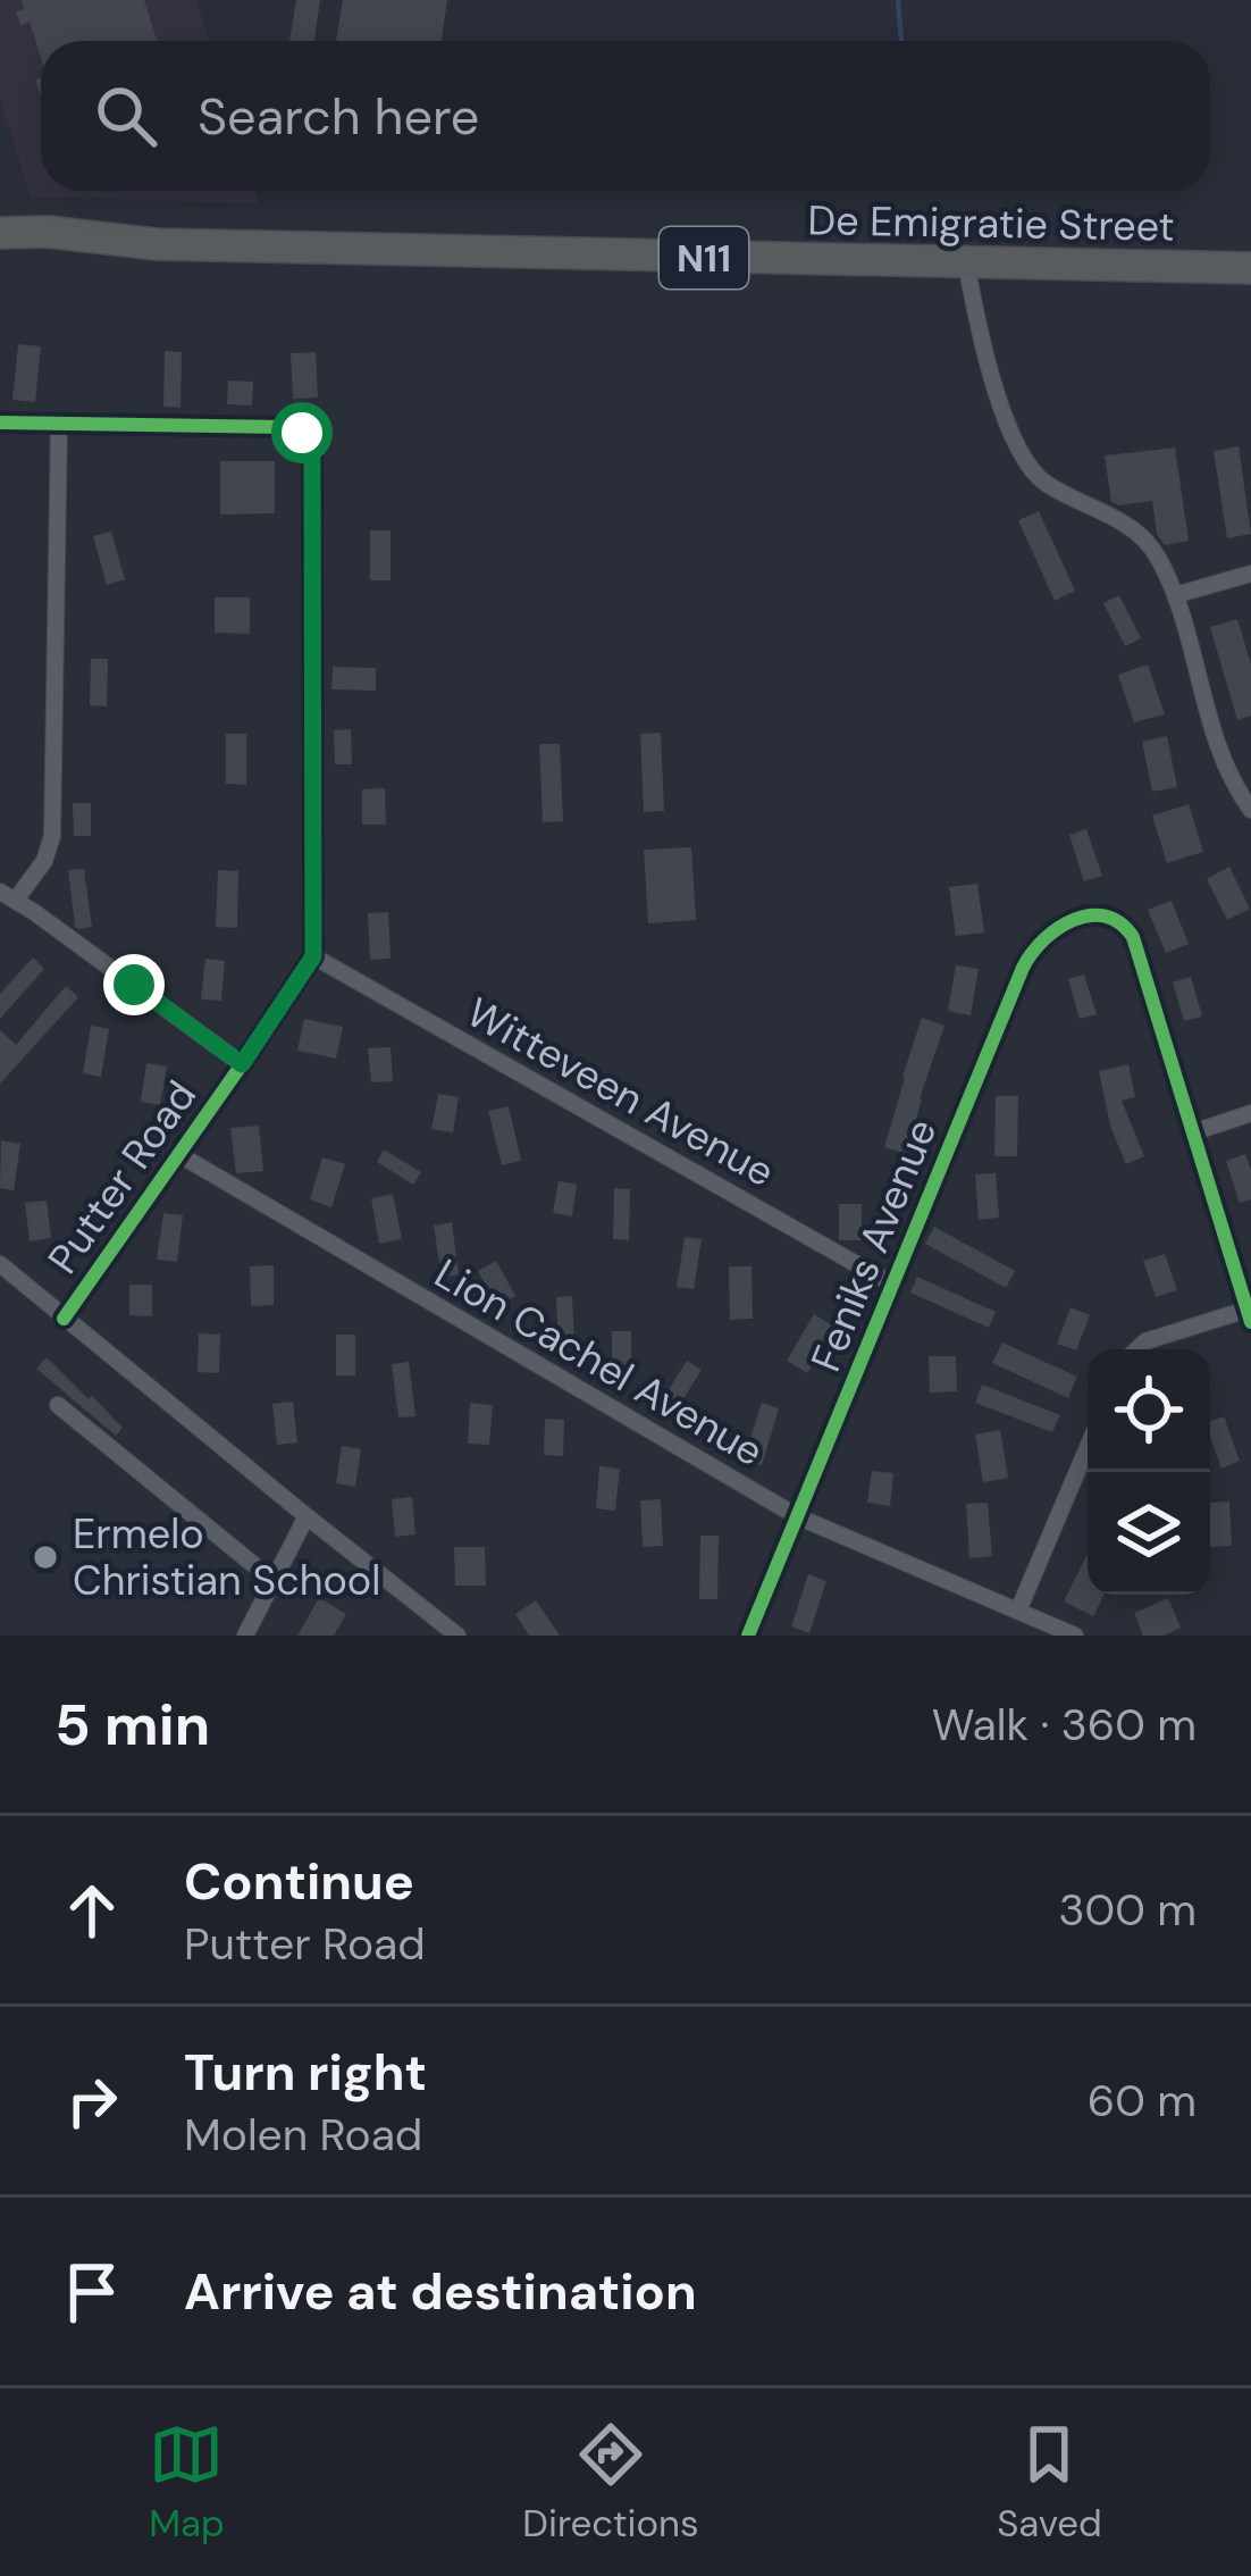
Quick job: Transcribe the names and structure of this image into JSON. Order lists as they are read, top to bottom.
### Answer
{
  "streets": {
    "highway": ["De Emigratie Street", "N11"],
    "street": [
      "Witteveen Avenue",
      "Putter Road",
      "Feniks Avenue",
      "Lion Cachel Avenue"
    ]
  },
  "crossings": [
    ["Witteveen Avenue", "Putter Road"],
    ["Witteveen Avenue", "Feniks Avenue"],
    ["Putter Road", "Lion Cachel Avenue"],
    ["Feniks Avenue", "Lion Cachel Avenue"]
  ],
  "places": ["Ermelo Christian School"],
  "page": {
    "search": "Search here",
    "heading": ["5 min", "Walk · 360 m"],
    "list": [
      ["Continue", "Putter Road", "300 m"],
      ["Turn right", "Molen Road", "60 m"],
      "Arrive at destination"
    ],
    "nav": ["Map", "Directions", "Saved"]
  }
}
